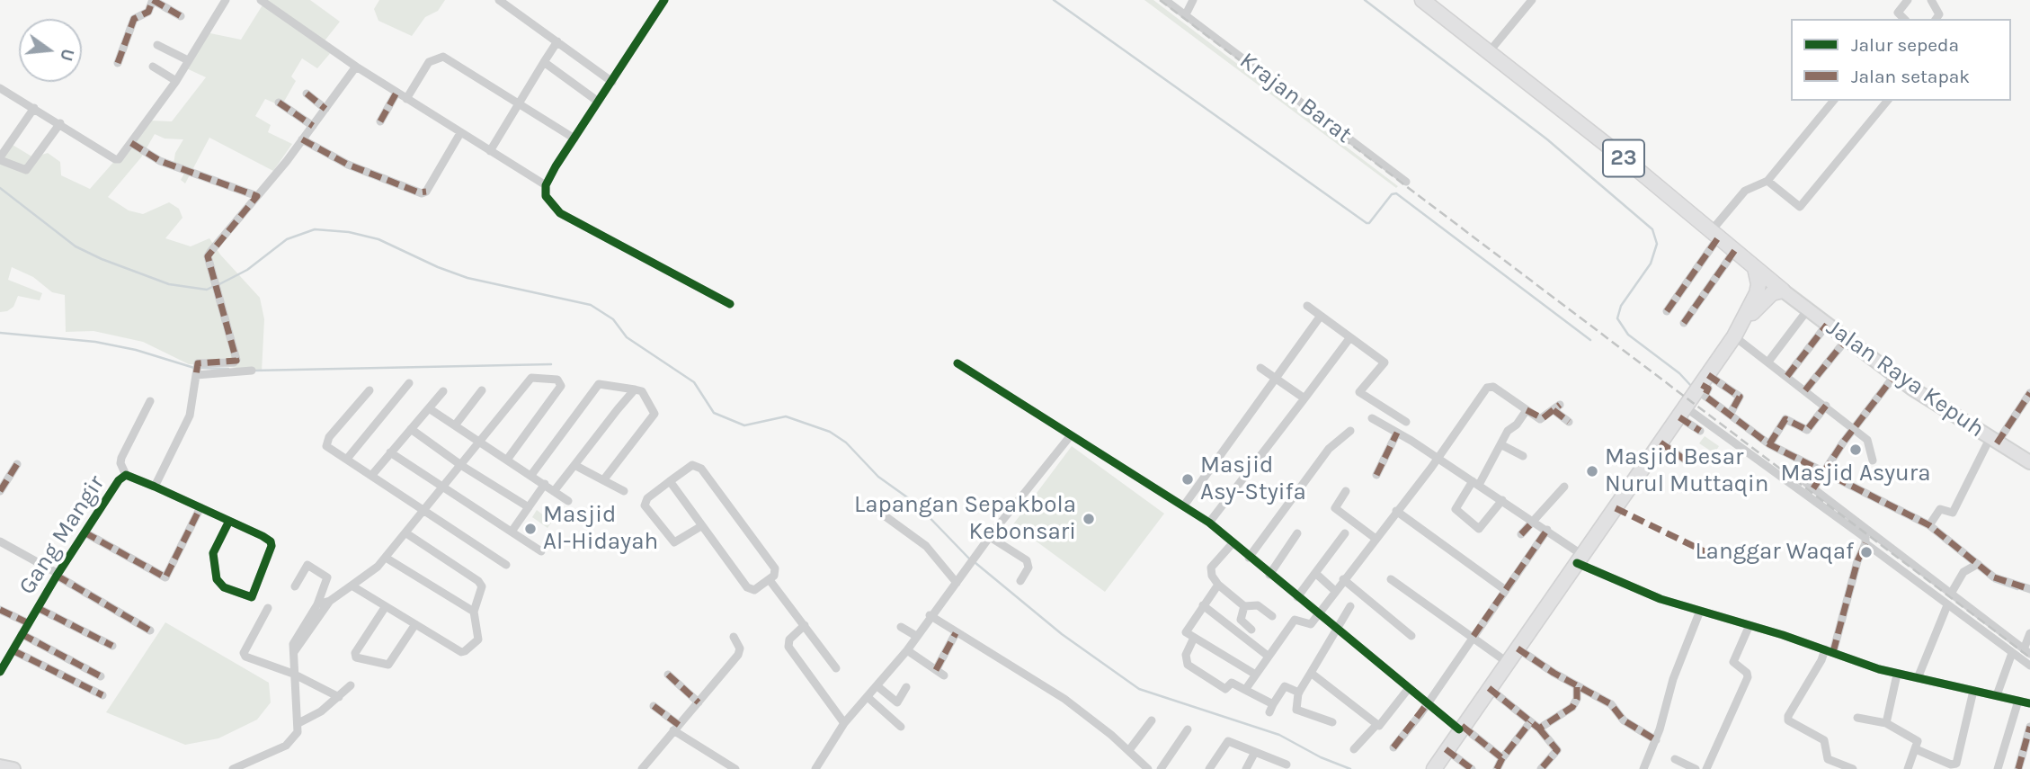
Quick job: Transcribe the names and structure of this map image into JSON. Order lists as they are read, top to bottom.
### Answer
{
  "streets": {
    "highway": ["23"],
    "main road": ["Jalan Raya Kepuh"],
    "street": ["Krajan Barat", "Gang Mangir"]
  },
  "crossings": [
    ["23", "Jalan Raya Kepuh"]
  ],
  "places": [
    "Masjid Asyura",
    "Masjid Besar Nurul Muttaqin",
    "Masjid Asy-Styifa",
    "Lapangan Sepakbola Kebonsari",
    "Masjid Al-Hidayah",
    "Langgar Waqaf"
  ],
  "legend": ["Jalur sepeda", "Jalan setapak"],
  "north": "right"
}
